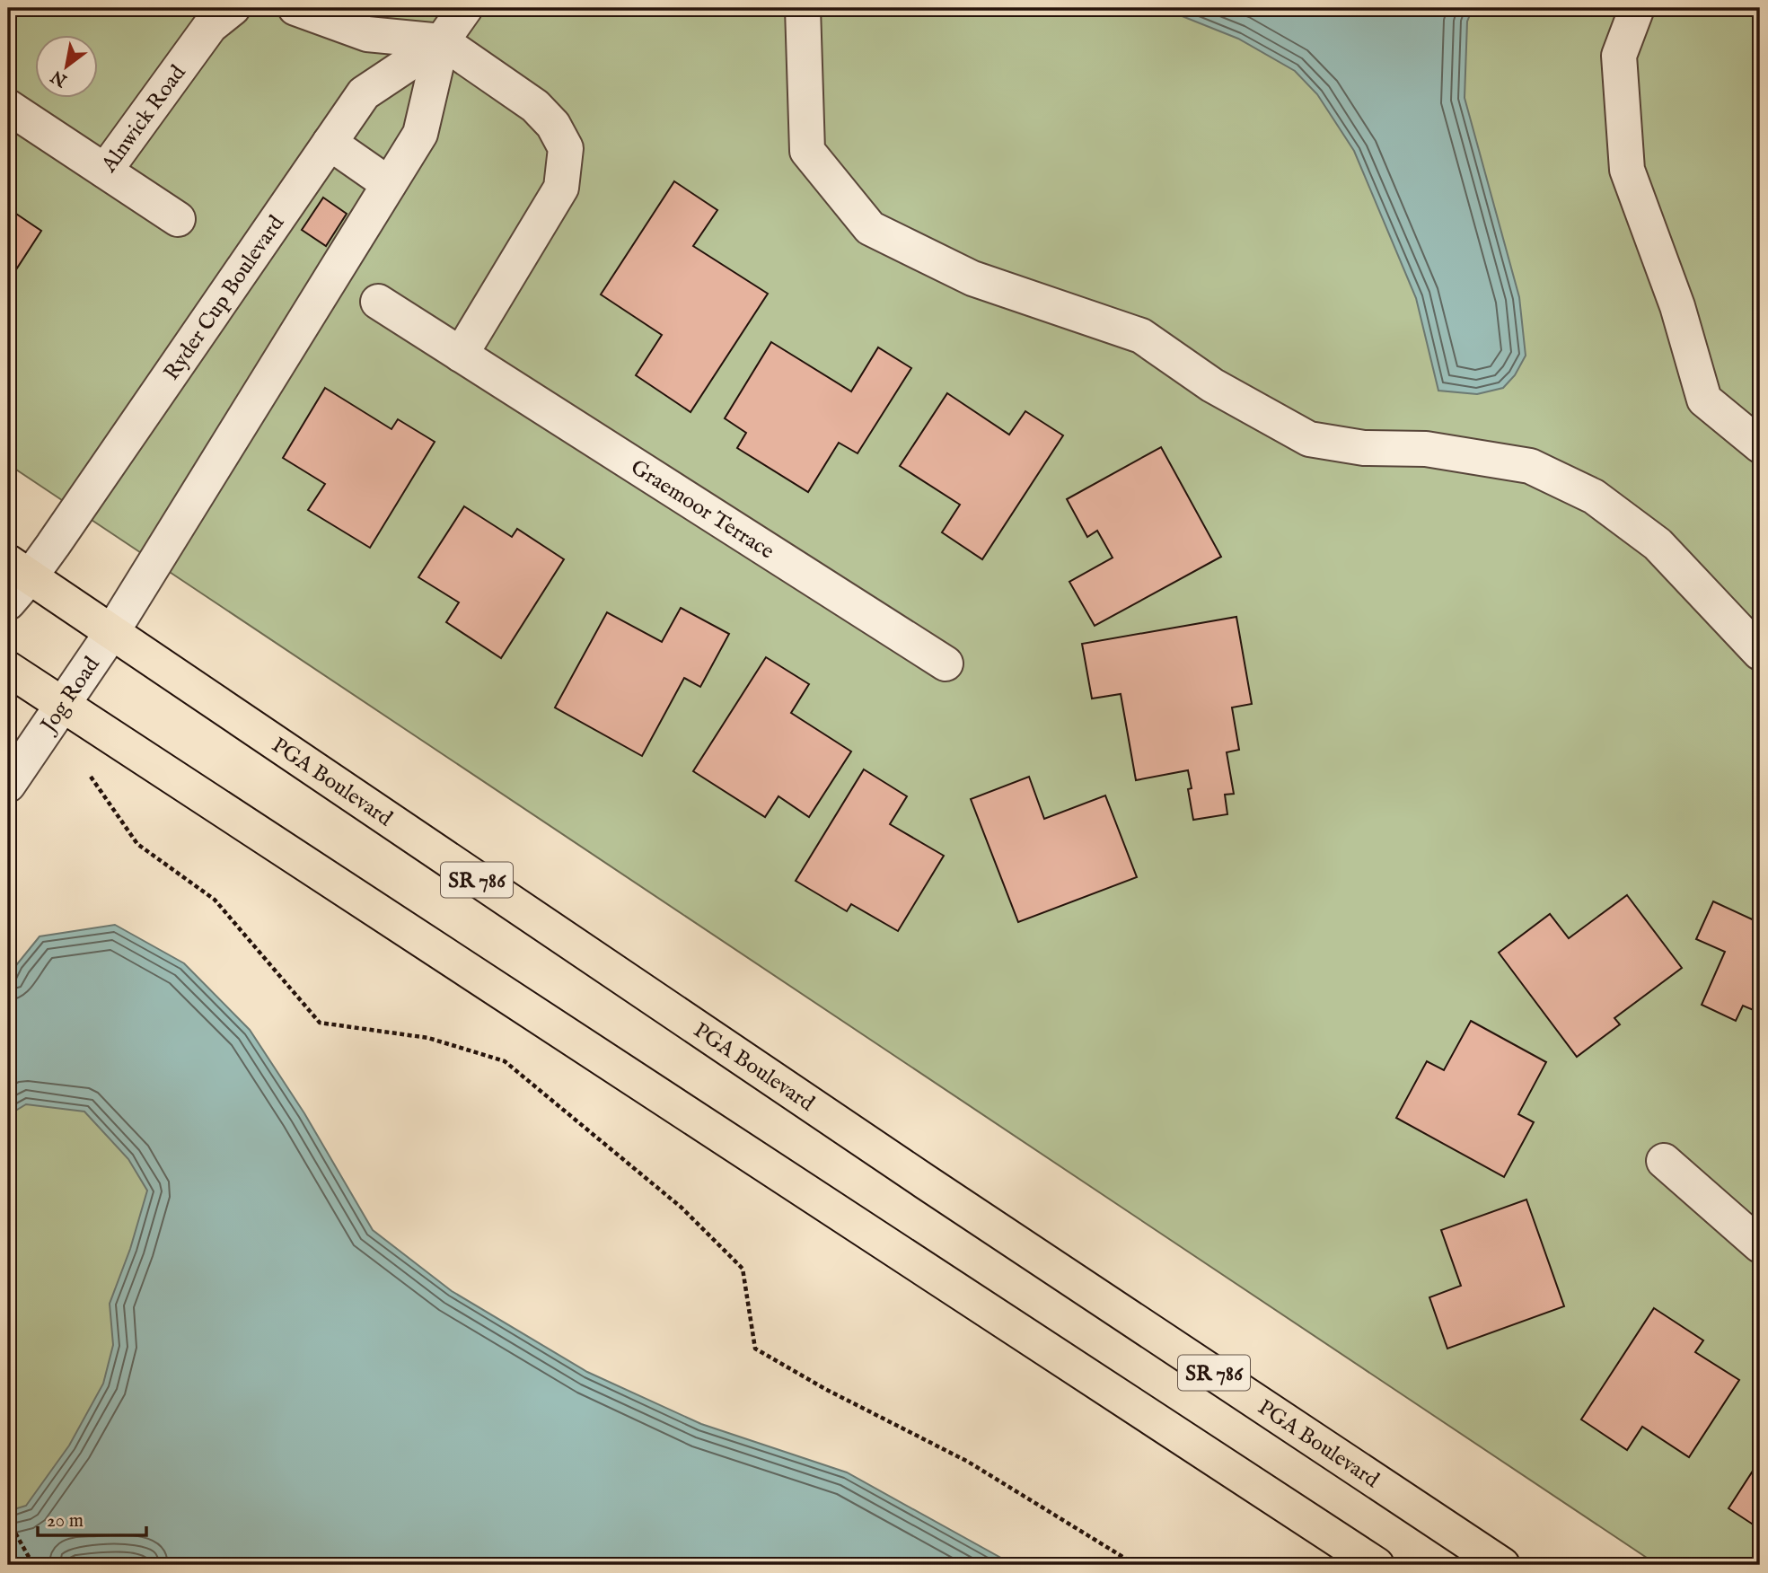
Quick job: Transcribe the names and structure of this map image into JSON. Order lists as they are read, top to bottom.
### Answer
{
  "streets": {
    "main road": ["PGA Boulevard", "SR 786"],
    "street": [
      "Alnwick Road",
      "Ryder Cup Boulevard",
      "Graemoor Terrace",
      "Jog Road"
    ]
  },
  "crossings": [
    ["Ryder Cup Boulevard", "Jog Road"],
    ["Ryder Cup Boulevard", "PGA Boulevard"],
    ["Jog Road", "PGA Boulevard"]
  ],
  "scale_bar": "20 m",
  "north": "bottom left"
}
